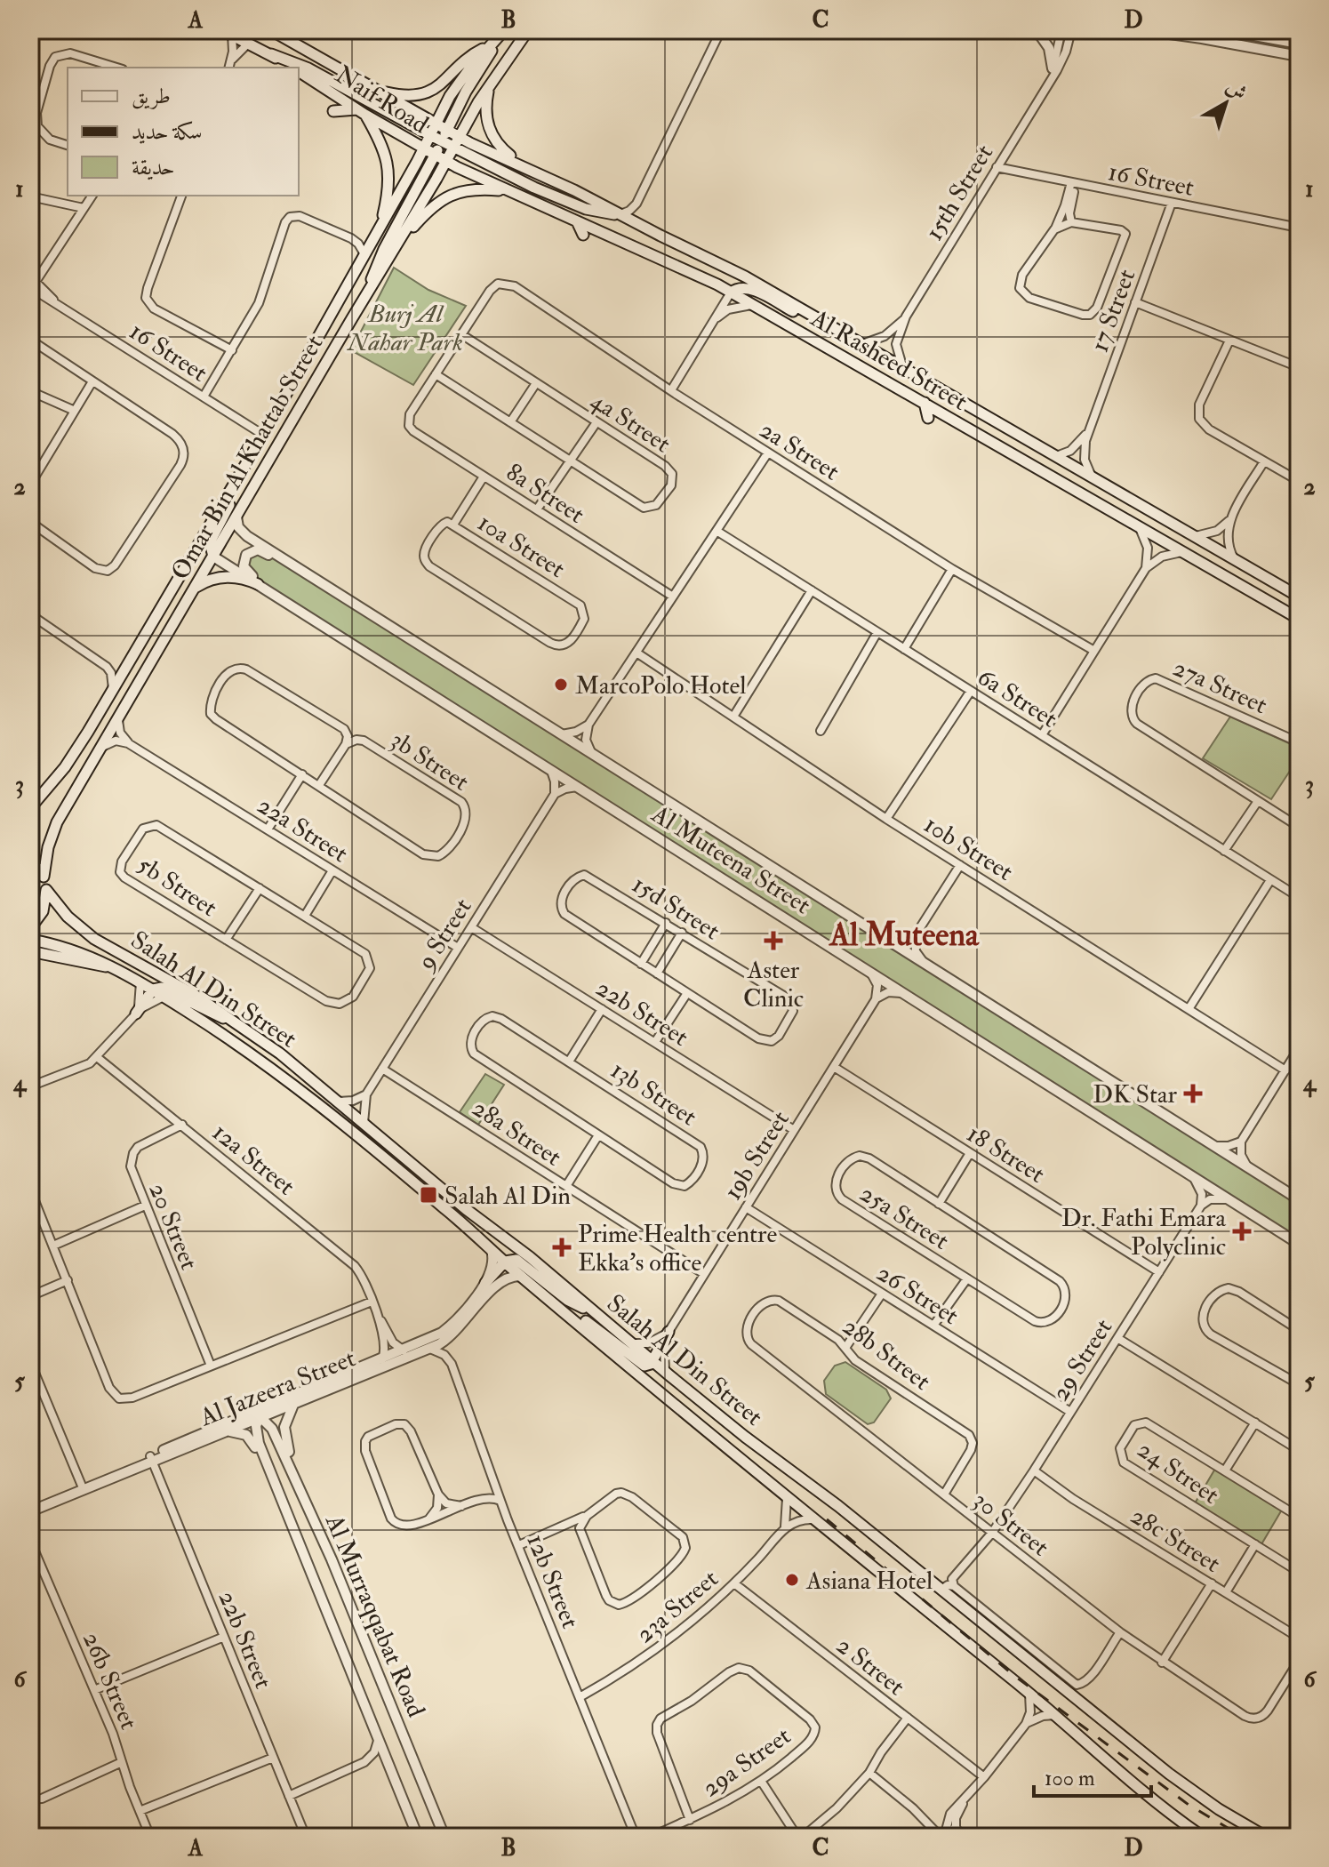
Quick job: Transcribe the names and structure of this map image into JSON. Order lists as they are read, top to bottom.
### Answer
{
  "streets": {
    "main road": [
      "Naif Road",
      "Al Rasheed Street",
      "Omar Bin Al Khattab Street",
      "Salah Al Din Street"
    ],
    "street": [
      "16 Street",
      "15th Street",
      "17 Street",
      "4a Street",
      "2a Street",
      "8a Street",
      "10a Street",
      "27a Street",
      "6a Street",
      "3b Street",
      "22a Street",
      "10b Street",
      "Al Muteena Street",
      "5b Street",
      "15d Street",
      "9 Street",
      "22b Street",
      "13b Street",
      "28a Street",
      "18 Street",
      "19b Street",
      "12a Street",
      "25a Street",
      "20 Street",
      "26 Street",
      "28b Street",
      "29 Street",
      "Al Jazeera Street",
      "24 Street",
      "30 Street",
      "28c Street",
      "12b Street",
      "23a Street",
      "Al Murraqqabat Road",
      "2 Street",
      "26b Street",
      "29a Street"
    ]
  },
  "crossings": [
    ["Naif Road", "Al Rasheed Street"],
    ["Naif Road", "Omar Bin Al Khattab Street"],
    ["16 Street", "15th Street"],
    ["16 Street", "17 Street"],
    ["16 Street", "Omar Bin Al Khattab Street"],
    ["15th Street", "Al Rasheed Street"],
    ["17 Street", "Al Rasheed Street"],
    ["Al Rasheed Street", "Omar Bin Al Khattab Street"],
    ["4a Street", "2a Street"],
    ["4a Street", "8a Street"],
    ["Omar Bin Al Khattab Street", "Al Muteena Street"],
    ["22a Street", "9 Street"],
    ["9 Street", "Salah Al Din Street"],
    ["9 Street", "22b Street"],
    ["9 Street", "28a Street"],
    ["Salah Al Din Street", "19b Street"],
    ["Salah Al Din Street", "29 Street"],
    ["Salah Al Din Street", "Al Jazeera Street"],
    ["22b Street", "19b Street"],
    ["22b Street", "Al Jazeera Street"],
    ["28a Street", "19b Street"],
    ["18 Street", "19b Street"],
    ["18 Street", "25a Street"],
    ["18 Street", "29 Street"],
    ["19b Street", "26 Street"],
    ["12a Street", "20 Street"],
    ["12a Street", "Al Jazeera Street"],
    ["25a Street", "26 Street"],
    ["26 Street", "29 Street"],
    ["28b Street", "30 Street"],
    ["29 Street", "30 Street"],
    ["29 Street", "28c Street"],
    ["Al Jazeera Street", "12b Street"],
    ["Al Jazeera Street", "Al Murraqqabat Road"],
    ["12b Street", "23a Street"],
    ["23a Street", "2 Street"]
  ],
  "districts": ["Al Muteena"],
  "parks": ["Burj Al Nahar Park"],
  "places": {
    "other": ["MarcoPolo Hotel", "Asiana Hotel"],
    "health": [
      "Aster Clinic",
      "DK Star",
      "Dr. Fathi Emara Polyclinic",
      "Prime Health centre Ekka's office"
    ],
    "transit": ["Salah Al Din"]
  },
  "legend": ["طريق", "سكة حديد", "حديقة"],
  "scale_bar": "100 m",
  "north": "top right",
  "grid": {
    "columns": [
      "A",
      "B",
      "C",
      "D"
    ],
    "rows": [
      "1",
      "2",
      "3",
      "4",
      "5",
      "6"
    ]
  }
}
